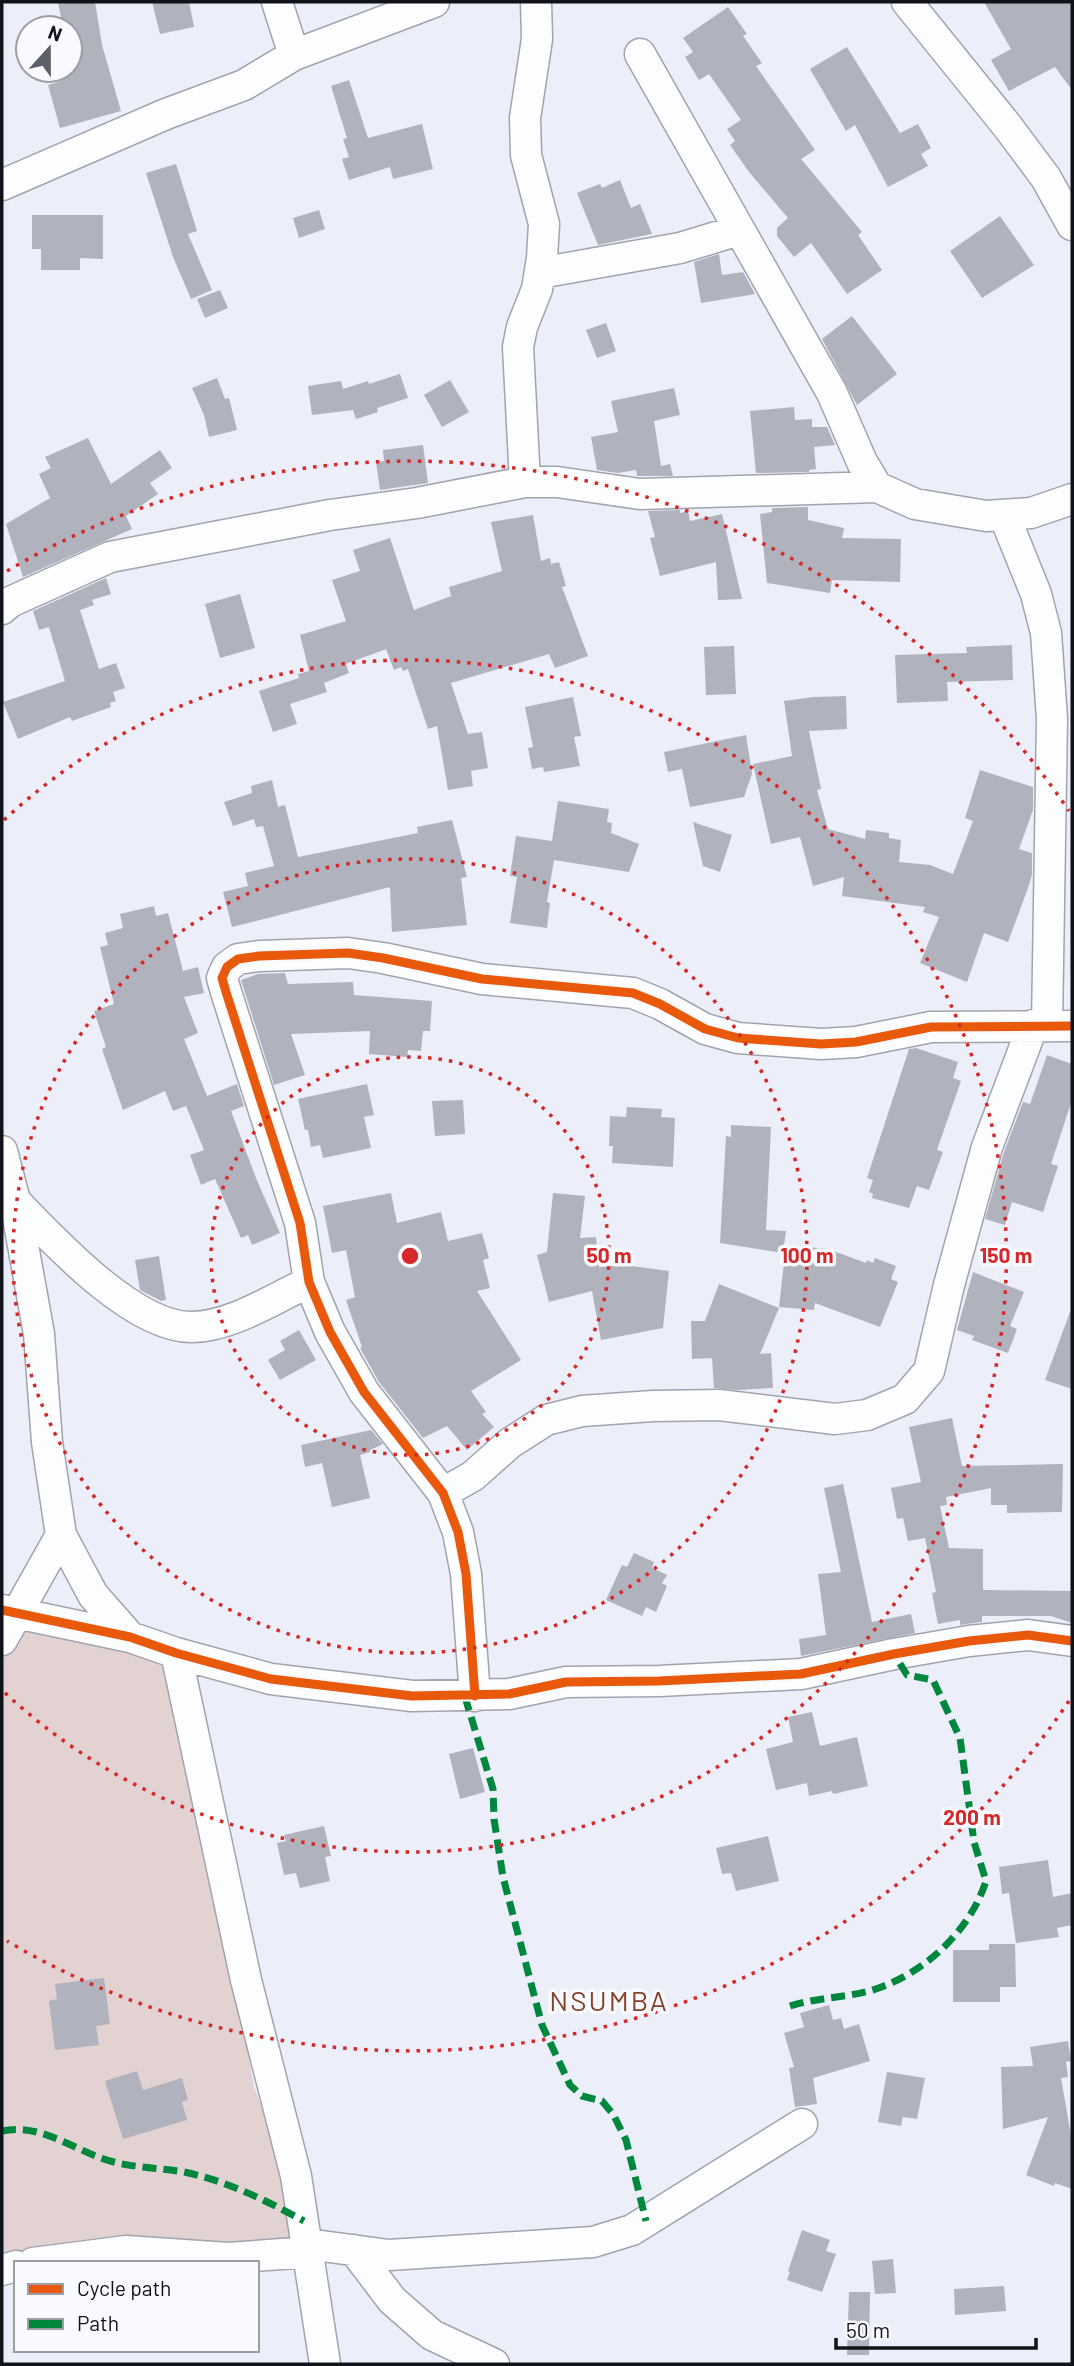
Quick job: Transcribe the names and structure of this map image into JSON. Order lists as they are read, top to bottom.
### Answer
{
  "districts": ["NSUMBA"],
  "legend": ["Cycle path", "Path"],
  "scale_bar": "50 m",
  "north": "top",
  "rings": [
    "50 m",
    "100 m",
    "150 m",
    "200 m"
  ]
}
